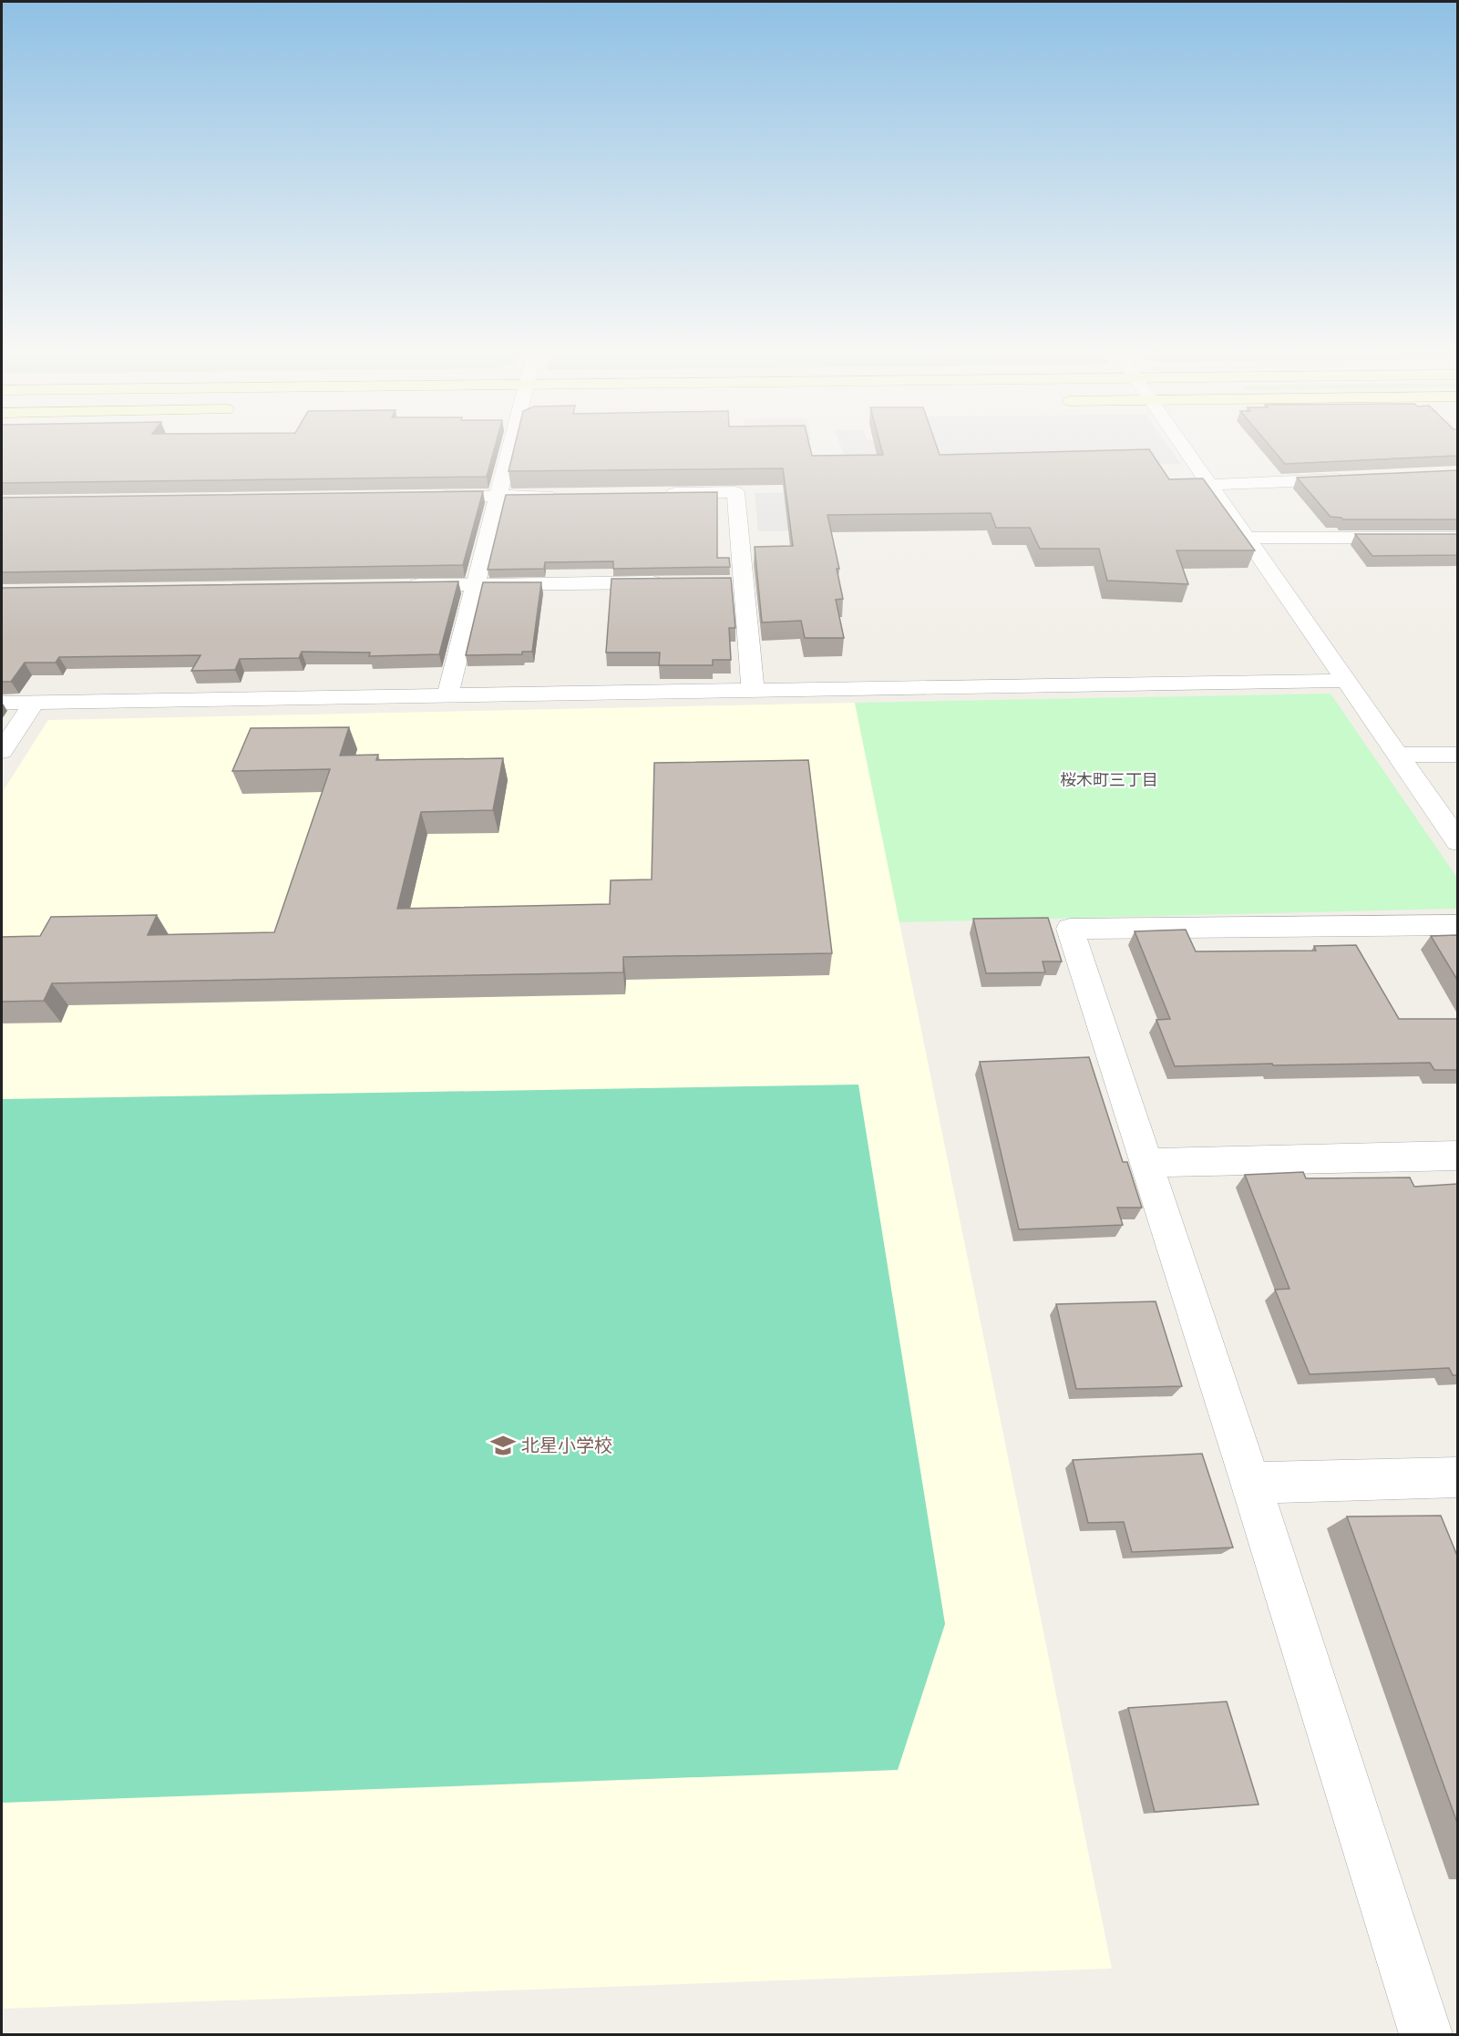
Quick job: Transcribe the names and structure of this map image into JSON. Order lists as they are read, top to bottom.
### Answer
{
  "districts": ["桜木町三丁目"],
  "places": {
    "school or university": ["北星小学校"]
  }
}
